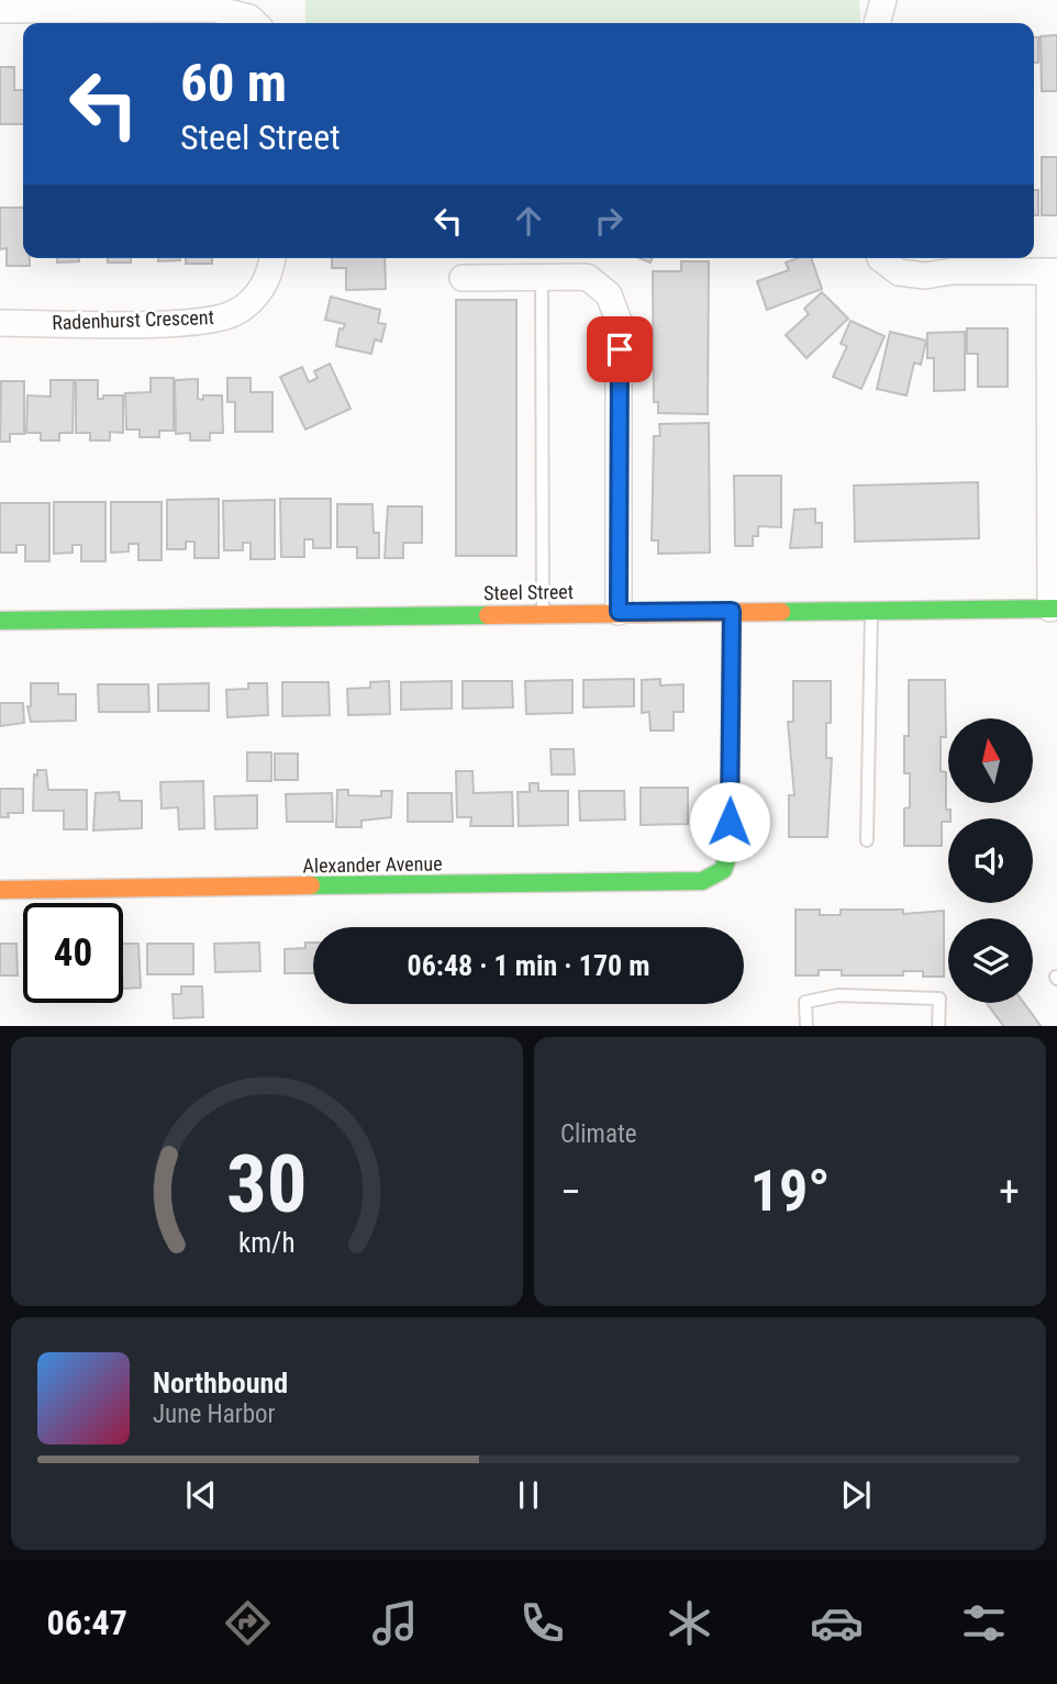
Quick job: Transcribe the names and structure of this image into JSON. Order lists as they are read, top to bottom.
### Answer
{
  "streets": {
    "street": ["Radenhurst Crescent", "Steel Street", "Alexander Avenue"]
  },
  "crossings": [
    ["Steel Street", "Alexander Avenue"]
  ],
  "north": "top",
  "page": {
    "turn": ["60 m", "Steel Street"],
    "limit": "40",
    "trip": "06:48 · 1 min · 170 m",
    "tile": "Climate",
    "heat": ["−", "19°", "+"],
    "song": ["Northbound", "June Harbor"],
    "tabs": "06:47",
    "gauge": ["30", "km/h"]
  }
}
